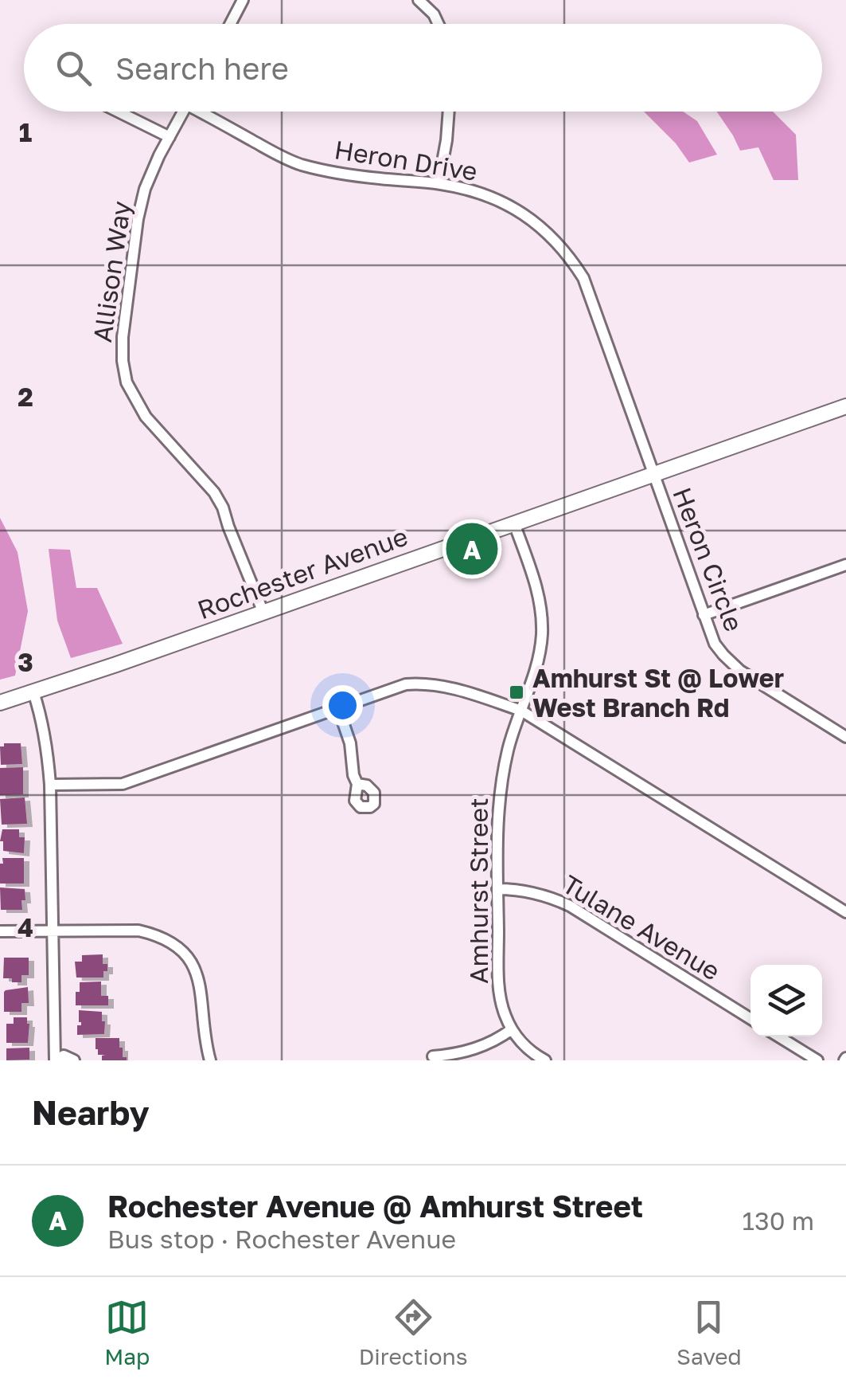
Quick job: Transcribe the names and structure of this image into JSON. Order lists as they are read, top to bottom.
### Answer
{
  "streets": {
    "main road": ["Rochester Avenue"],
    "street": [
      "Heron Drive",
      "Allison Way",
      "Heron Circle",
      "Amhurst Street",
      "Tulane Avenue"
    ]
  },
  "crossings": [
    ["Heron Drive", "Heron Circle"],
    ["Heron Drive", "Rochester Avenue"],
    ["Allison Way", "Rochester Avenue"],
    ["Heron Circle", "Rochester Avenue"],
    ["Rochester Avenue", "Amhurst Street"],
    ["Amhurst Street", "Tulane Avenue"]
  ],
  "places": {
    "transit": ["Amhurst St @ Lower West Branch Rd"]
  },
  "page": {
    "search": "Search here",
    "pins": "A",
    "heading": "Nearby",
    "list": [
      {
        "mark": "A",
        "name": "Rochester Avenue @ Amhurst Street",
        "note": "Bus stop · Rochester Avenue",
        "value": "130 m"
      }
    ],
    "nav": ["Map", "Directions", "Saved"]
  },
  "grid": {
    "rows": [
      "1",
      "2",
      "3",
      "4"
    ]
  }
}
